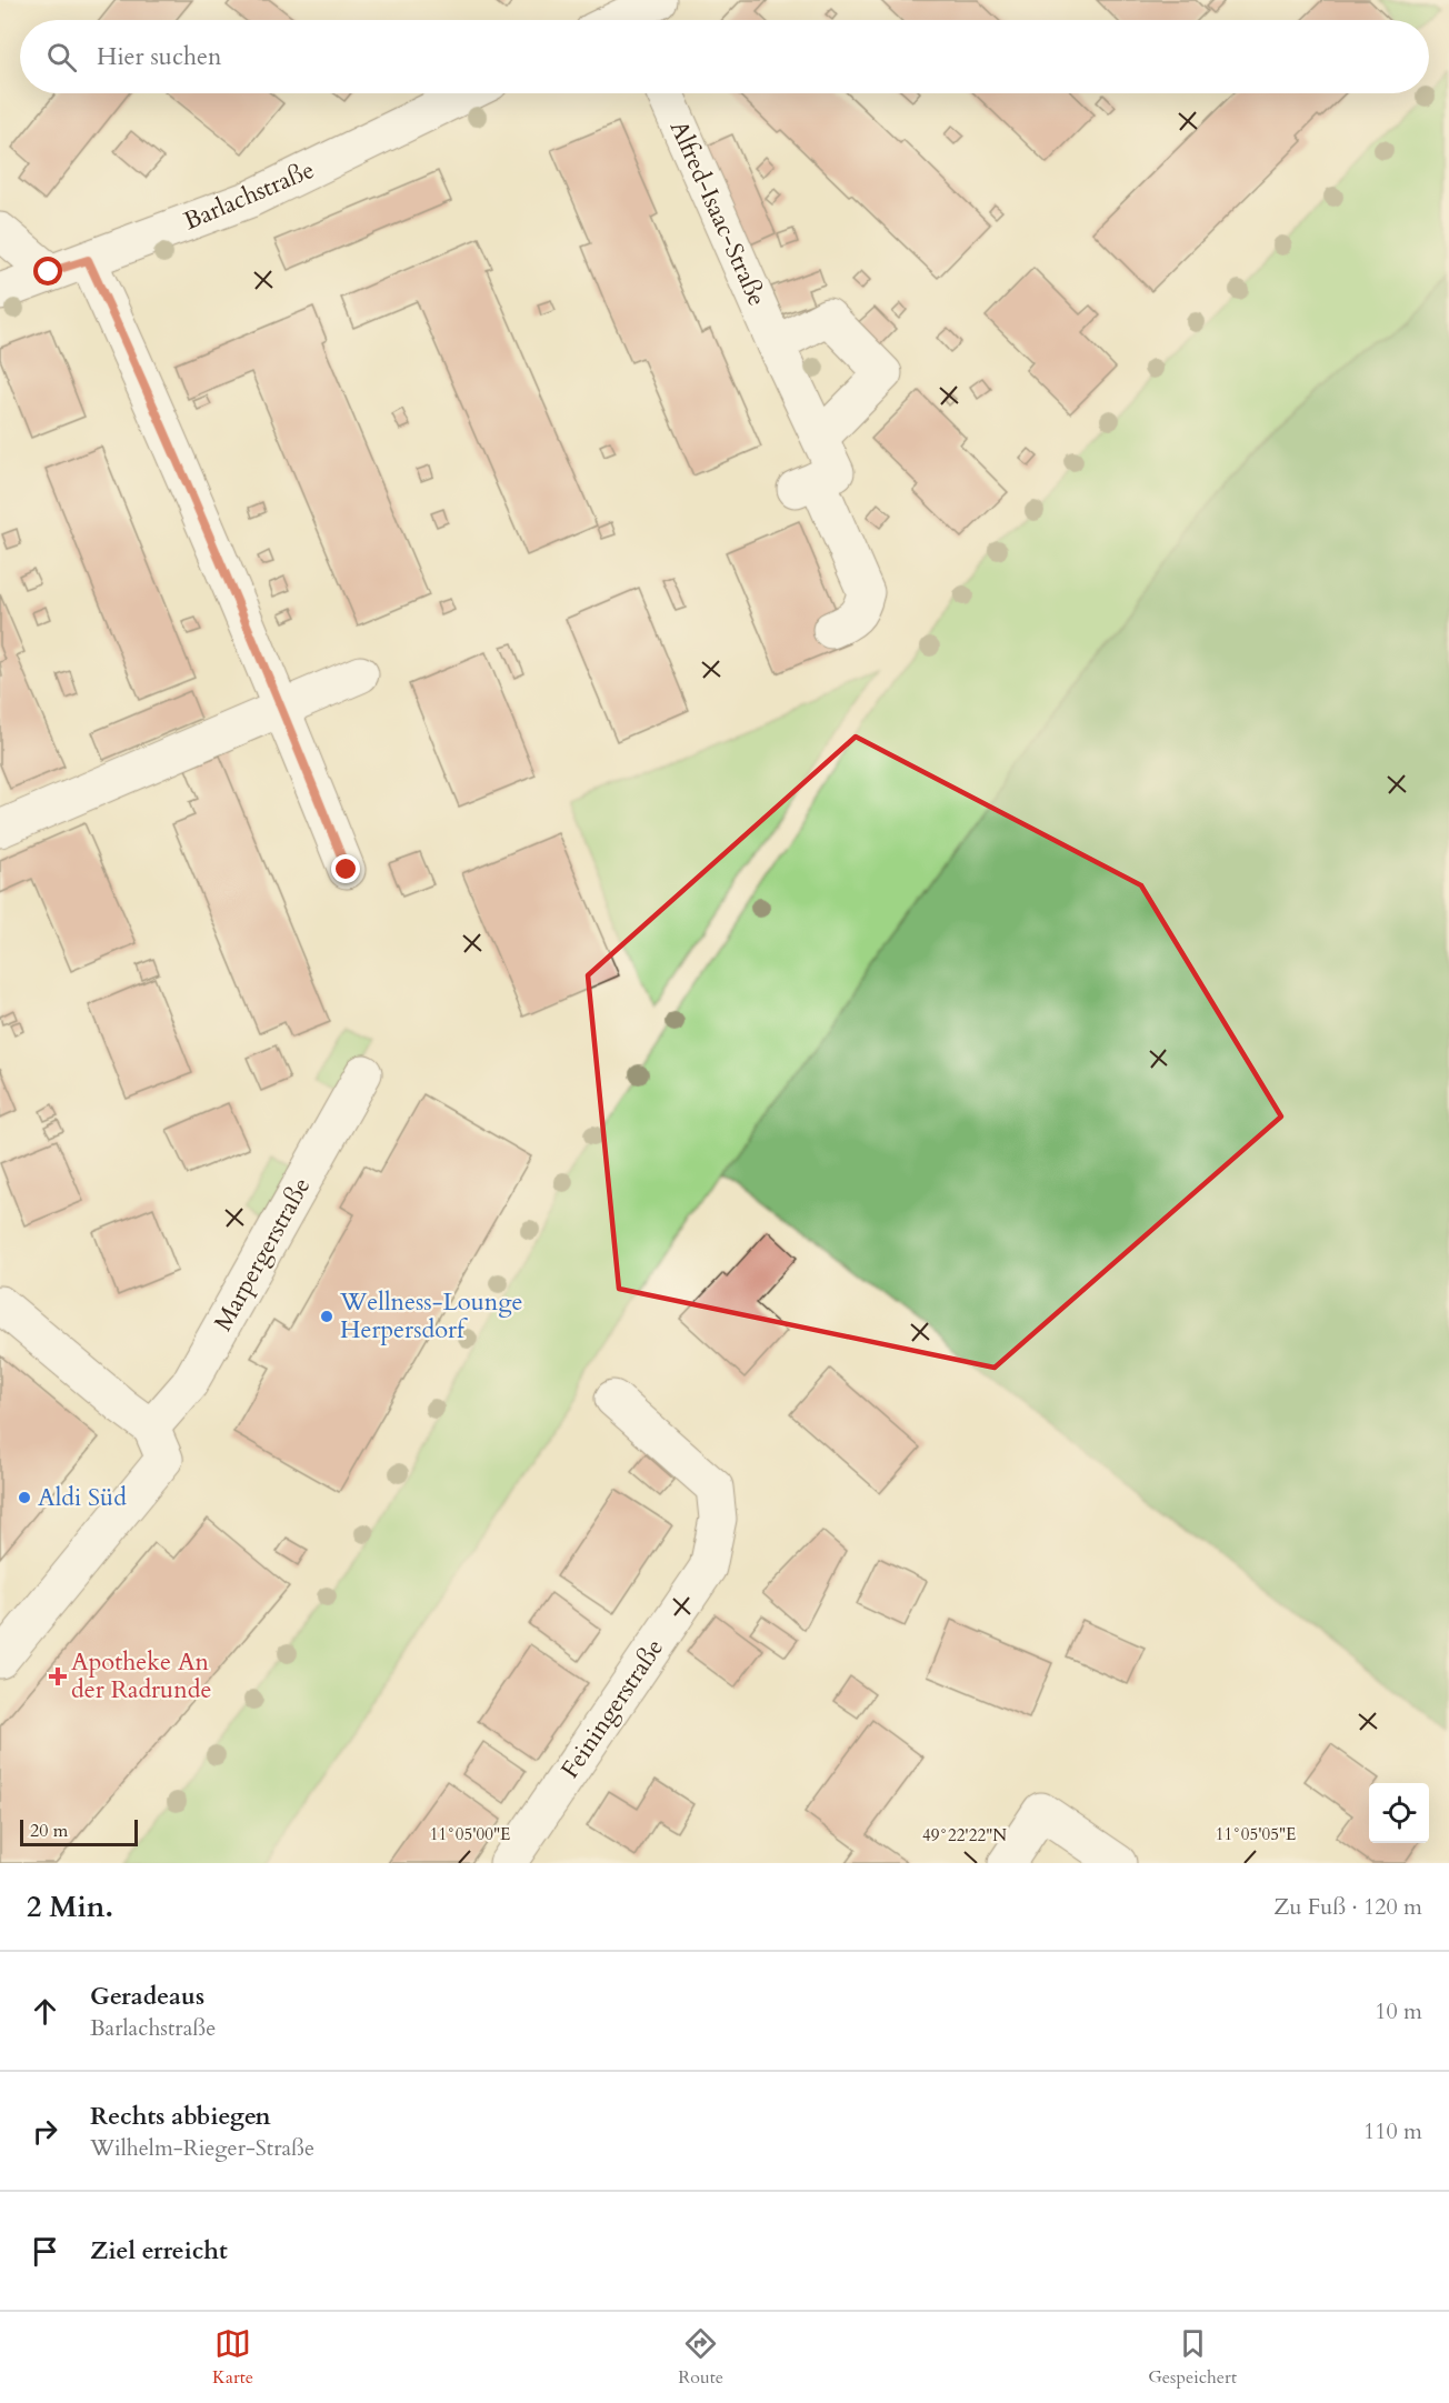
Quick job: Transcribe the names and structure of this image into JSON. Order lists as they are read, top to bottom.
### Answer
{
  "streets": {
    "street": [
      "Barlachstraße",
      "Alfred-Isaac-Straße",
      "Marpergerstraße",
      "Feiningerstraße"
    ]
  },
  "places": {
    "other": ["Wellness-Lounge Herpersdorf", "Aldi Süd"],
    "health": ["Apotheke An der Radrunde"]
  },
  "scale_bar": "20 m",
  "page": {
    "search": "Hier suchen",
    "scale": "20 m",
    "heading": ["2 Min.", "Zu Fuß · 120 m"],
    "list": [
      ["Geradeaus", "Barlachstraße", "10 m"],
      ["Rechts abbiegen", "Wilhelm-Rieger-Straße", "110 m"],
      "Ziel erreicht"
    ],
    "nav": ["Karte", "Route", "Gespeichert"]
  },
  "coordinates": ["11°05'00\"E", "11°05'05\"E", "49°22'22\"N"]
}
